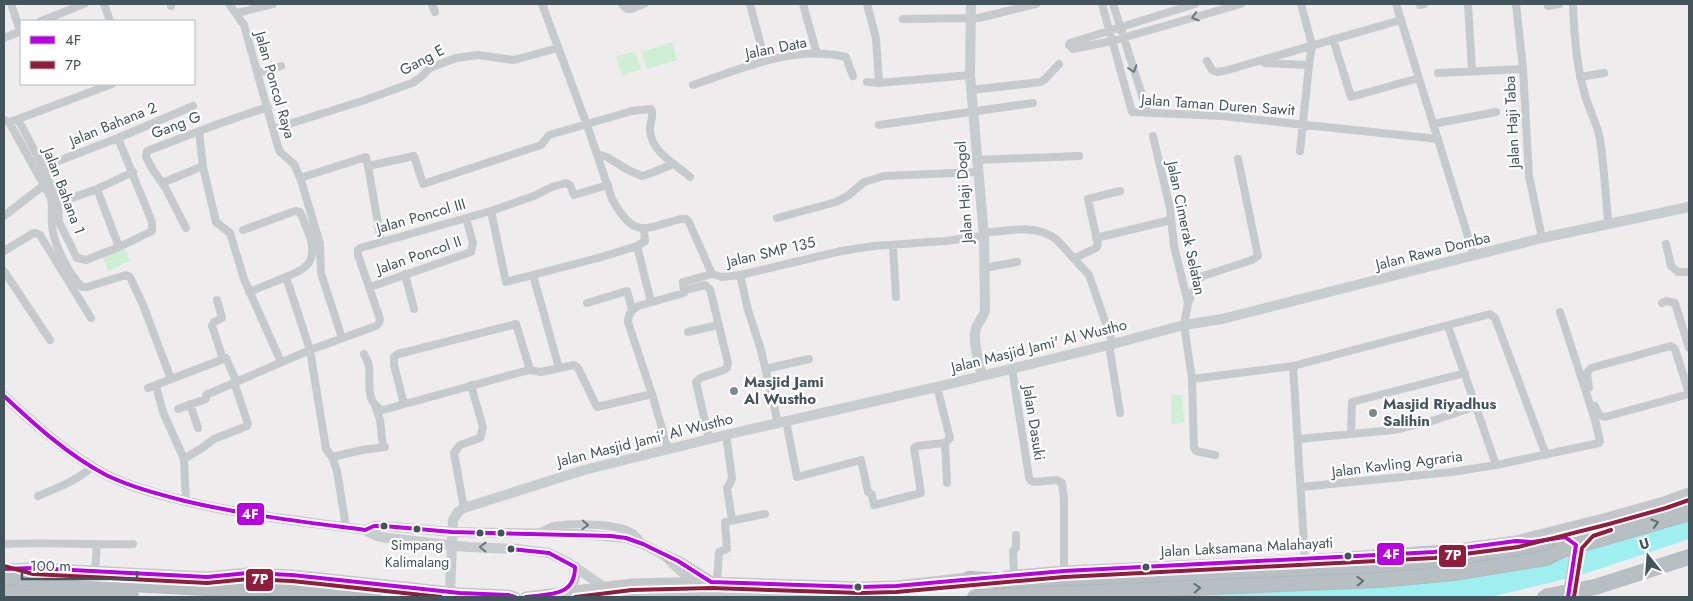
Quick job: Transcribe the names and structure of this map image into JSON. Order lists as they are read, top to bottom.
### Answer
{
  "streets": {
    "main road": ["Jalan Laksamana Malahayati"],
    "street": [
      "Jalan Data",
      "Gang E",
      "Jalan Poncol Raya",
      "Jalan Taman Duren Sawit",
      "Jalan Haji Taba",
      "Jalan Bahana 2",
      "Gang G",
      "Jalan Bahana 1",
      "Jalan Haji Dogol",
      "Jalan Poncol III",
      "Jalan Cimerak Selatan",
      "Jalan Rawa Domba",
      "Jalan SMP 135",
      "Jalan Poncol II",
      "Jalan Masjid Jami' Al Wustho",
      "Jalan Dasuki",
      "Jalan Kavling Agraria"
    ]
  },
  "crossings": [
    ["Gang E", "Jalan Poncol Raya"],
    ["Jalan Poncol Raya", "Gang G"],
    ["Jalan Poncol Raya", "Jalan Poncol II"],
    ["Jalan Haji Taba", "Jalan Rawa Domba"],
    ["Jalan Bahana 2", "Jalan Bahana 1"],
    ["Jalan Haji Dogol", "Jalan SMP 135"],
    ["Jalan Haji Dogol", "Jalan Masjid Jami' Al Wustho"],
    ["Jalan Poncol III", "Jalan Poncol II"],
    ["Jalan Cimerak Selatan", "Jalan Rawa Domba"],
    ["Jalan Cimerak Selatan", "Jalan Masjid Jami' Al Wustho"],
    ["Jalan Rawa Domba", "Jalan Masjid Jami' Al Wustho"],
    ["Jalan SMP 135", "Jalan Masjid Jami' Al Wustho"],
    ["Jalan Masjid Jami' Al Wustho", "Jalan Dasuki"],
    ["Jalan Dasuki", "Jalan Laksamana Malahayati"]
  ],
  "places": ["Masjid Jami Al Wustho", "Masjid Riyadhus Salihin", "Simpang Kalimalang"],
  "lines": ["transit line 4F", "transit line 7P"],
  "legend": ["4F", "7P"],
  "scale_bar": "100 m",
  "north": "top"
}
